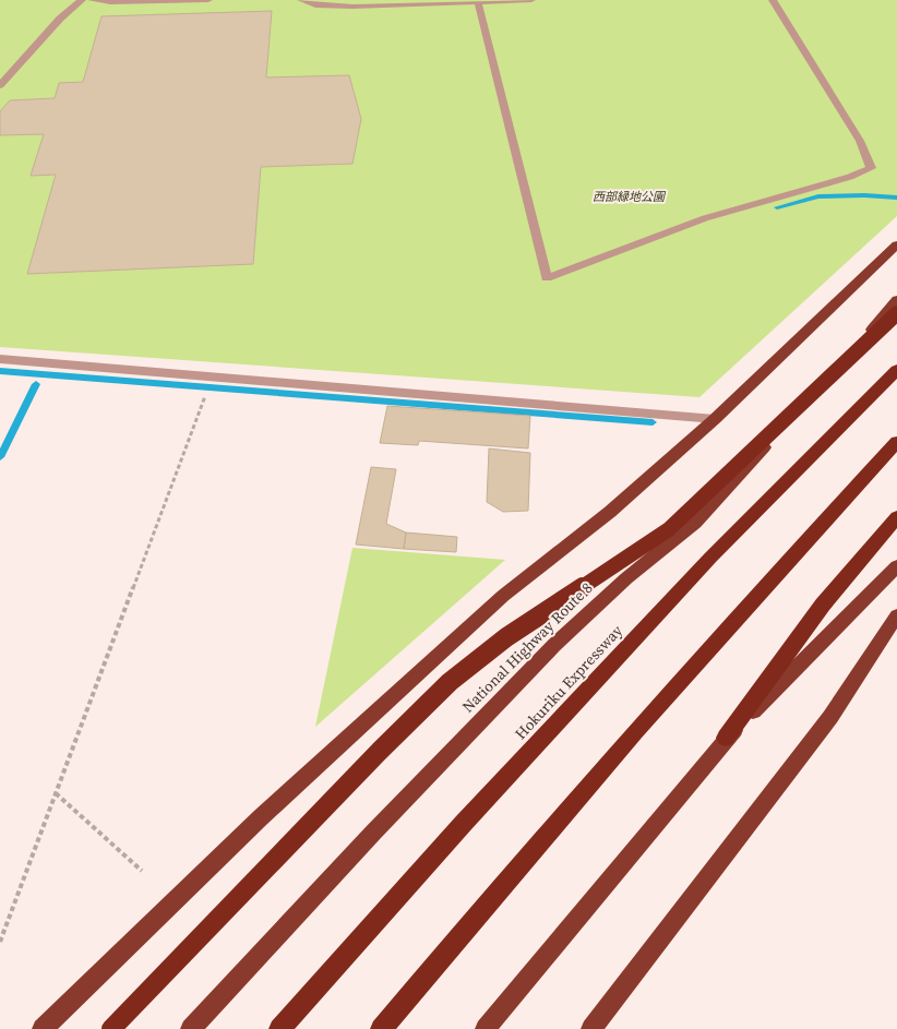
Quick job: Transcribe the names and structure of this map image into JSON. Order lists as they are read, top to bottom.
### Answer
{
  "streets": {
    "highway": ["National Highway Route 8", "Hokuriku Expressway"]
  },
  "parks": ["西部緑地公園"]
}
